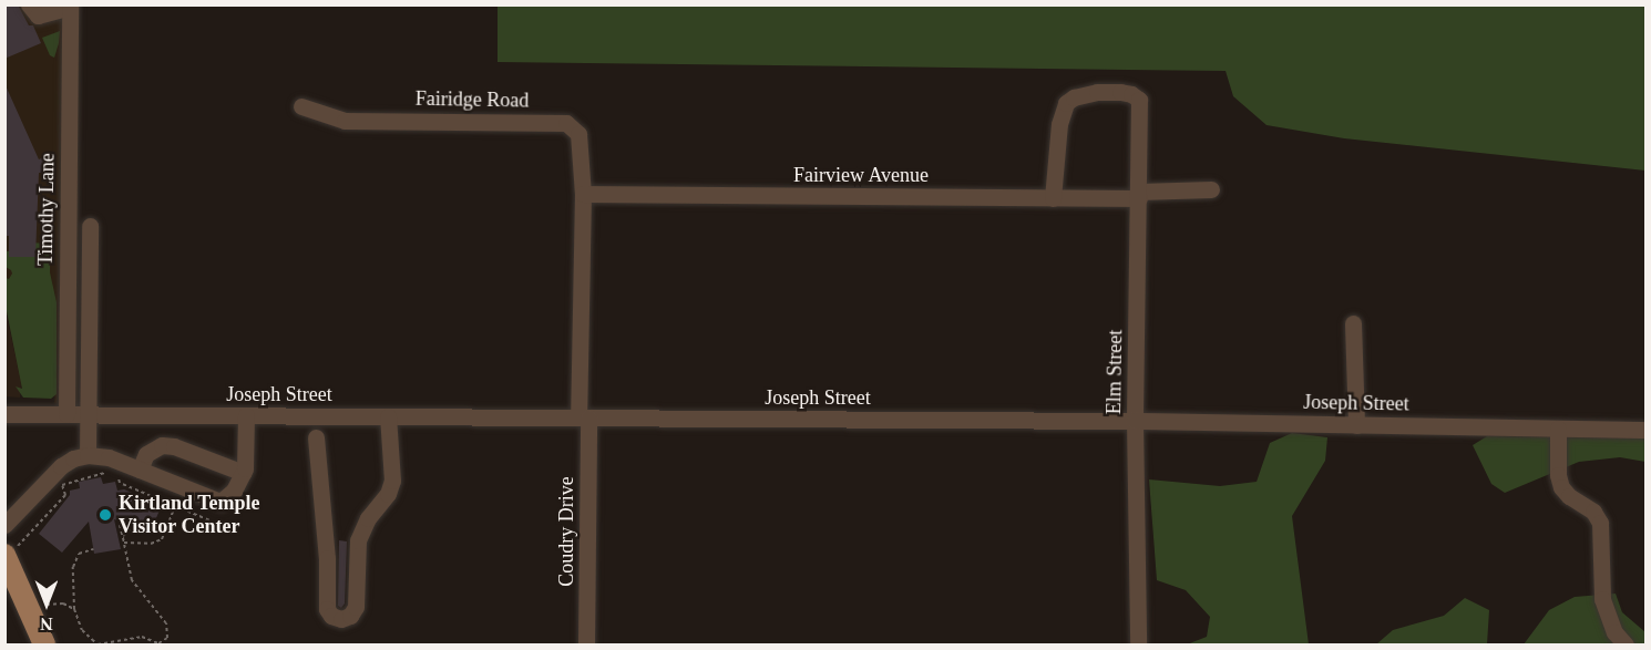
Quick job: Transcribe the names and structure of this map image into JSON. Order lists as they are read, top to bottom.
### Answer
{
  "streets": {
    "street": [
      "Fairidge Road",
      "Fairview Avenue",
      "Timothy Lane",
      "Elm Street",
      "Joseph Street",
      "Coudry Drive"
    ]
  },
  "crossings": [
    ["Fairidge Road", "Fairview Avenue"],
    ["Fairidge Road", "Coudry Drive"],
    ["Fairview Avenue", "Elm Street"],
    ["Fairview Avenue", "Coudry Drive"],
    ["Timothy Lane", "Joseph Street"],
    ["Elm Street", "Joseph Street"],
    ["Joseph Street", "Coudry Drive"]
  ],
  "places": ["Kirtland Temple Visitor Center"],
  "north": "bottom"
}
